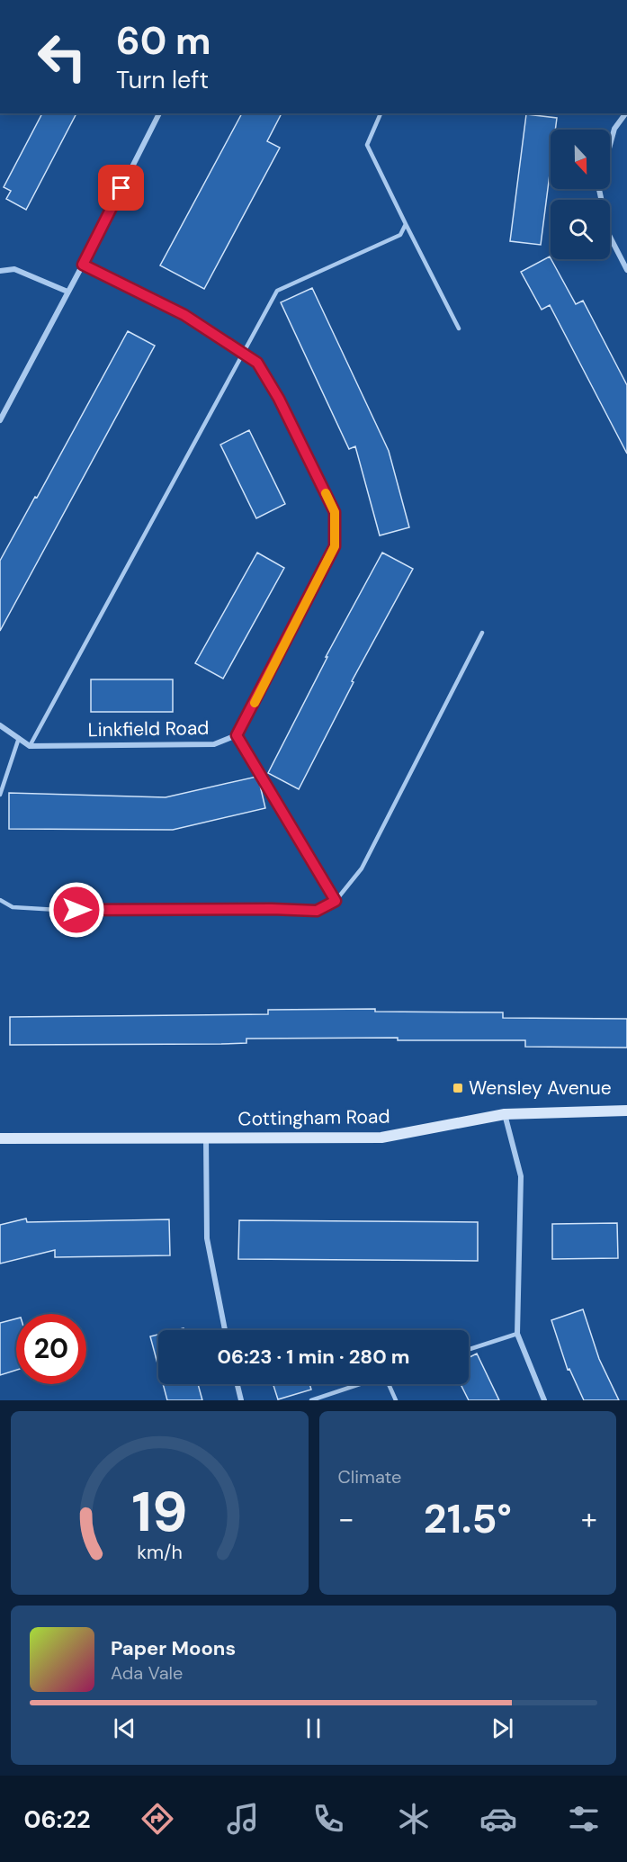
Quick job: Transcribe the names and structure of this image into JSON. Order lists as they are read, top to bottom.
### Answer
{
  "streets": {
    "main road": ["Cottingham Road"],
    "street": ["Linkfield Road"]
  },
  "places": {
    "transit": ["Wensley Avenue"]
  },
  "north": "bottom",
  "page": {
    "turn": ["60 m", "Turn left"],
    "limit": "20",
    "trip": "06:23 · 1 min · 280 m",
    "tile": "Climate",
    "heat": ["−", "21.5°", "+"],
    "song": ["Paper Moons", "Ada Vale"],
    "tabs": "06:22",
    "gauge": ["19", "km/h"]
  }
}
